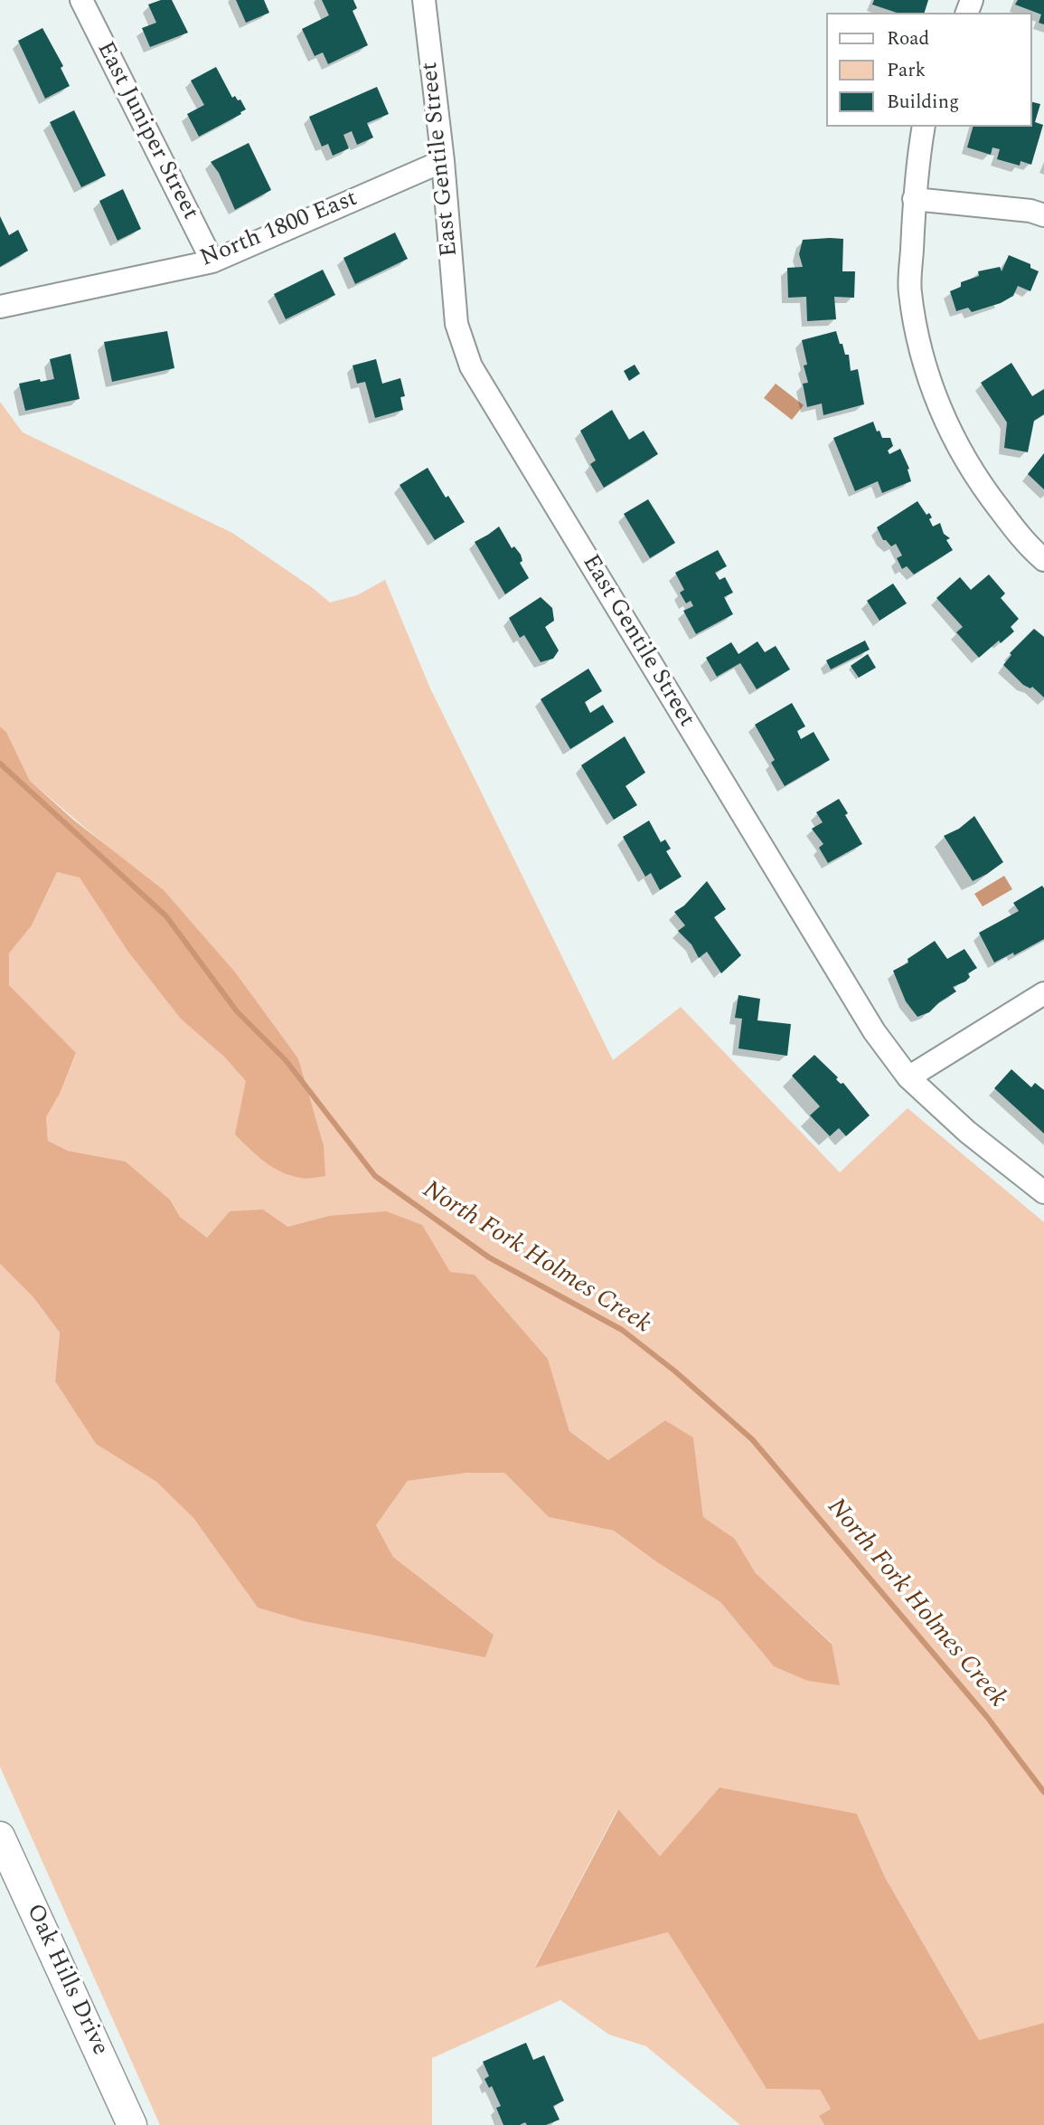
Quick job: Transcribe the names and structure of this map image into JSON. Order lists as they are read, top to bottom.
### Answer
{
  "streets": {
    "main road": ["Oak Hills Drive"],
    "street": ["East Juniper Street", "East Gentile Street", "North 1800 East"]
  },
  "crossings": [
    ["East Juniper Street", "North 1800 East"],
    ["East Gentile Street", "North 1800 East"]
  ],
  "water": ["North Fork Holmes Creek"],
  "legend": ["Road", "Park", "Building"]
}
